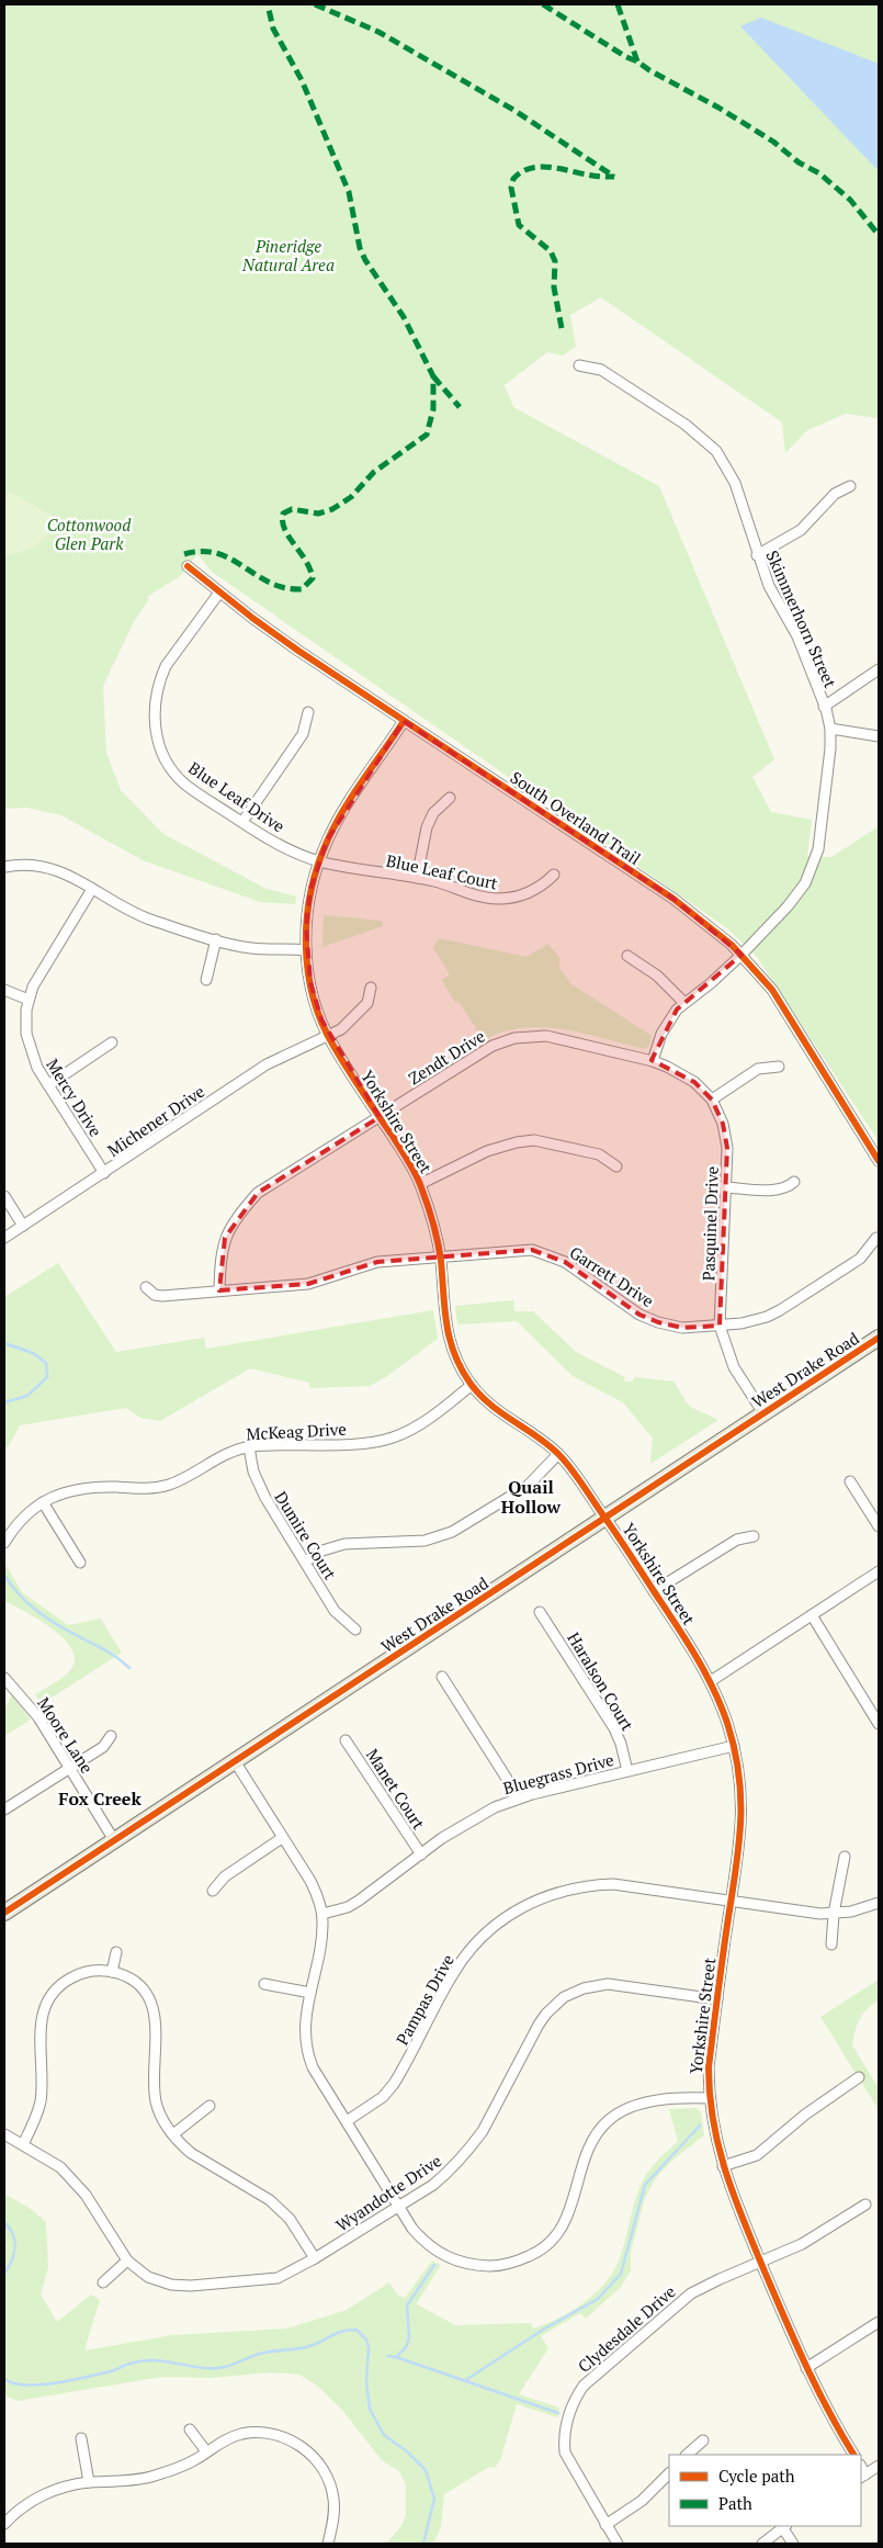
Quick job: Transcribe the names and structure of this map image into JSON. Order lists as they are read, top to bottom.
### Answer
{
  "streets": {
    "main road": ["West Drake Road"],
    "street": [
      "Skimmerhorn Street",
      "Blue Leaf Drive",
      "South Overland Trail",
      "Blue Leaf Court",
      "Zendt Drive",
      "Mercy Drive",
      "Michener Drive",
      "Yorkshire Street",
      "Pasquinel Drive",
      "Garrett Drive",
      "McKeag Drive",
      "Dumire Court",
      "Haralson Court",
      "Moore Lane",
      "Bluegrass Drive",
      "Manet Court",
      "Pampas Drive",
      "Wyandotte Drive",
      "Clydesdale Drive"
    ]
  },
  "crossings": [
    ["Skimmerhorn Street", "South Overland Trail"],
    ["Skimmerhorn Street", "Zendt Drive"],
    ["Skimmerhorn Street", "Pasquinel Drive"],
    ["Blue Leaf Drive", "South Overland Trail"],
    ["Blue Leaf Drive", "Blue Leaf Court"],
    ["Blue Leaf Drive", "Yorkshire Street"],
    ["South Overland Trail", "Yorkshire Street"],
    ["Blue Leaf Court", "Yorkshire Street"],
    ["Zendt Drive", "Yorkshire Street"],
    ["Zendt Drive", "Pasquinel Drive"],
    ["Zendt Drive", "Garrett Drive"],
    ["Mercy Drive", "Michener Drive"],
    ["Michener Drive", "Yorkshire Street"],
    ["Yorkshire Street", "Garrett Drive"],
    ["Yorkshire Street", "West Drake Road"],
    ["Yorkshire Street", "McKeag Drive"],
    ["Yorkshire Street", "Bluegrass Drive"],
    ["Yorkshire Street", "Pampas Drive"],
    ["Yorkshire Street", "Wyandotte Drive"],
    ["Yorkshire Street", "Clydesdale Drive"],
    ["Pasquinel Drive", "Garrett Drive"],
    ["Pasquinel Drive", "West Drake Road"],
    ["West Drake Road", "Moore Lane"],
    ["McKeag Drive", "Dumire Court"],
    ["Haralson Court", "Bluegrass Drive"],
    ["Bluegrass Drive", "Manet Court"]
  ],
  "districts": ["Quail Hollow", "Fox Creek"],
  "parks": ["Pineridge Natural Area", "Cottonwood Glen Park"],
  "legend": ["Cycle path", "Path"]
}
